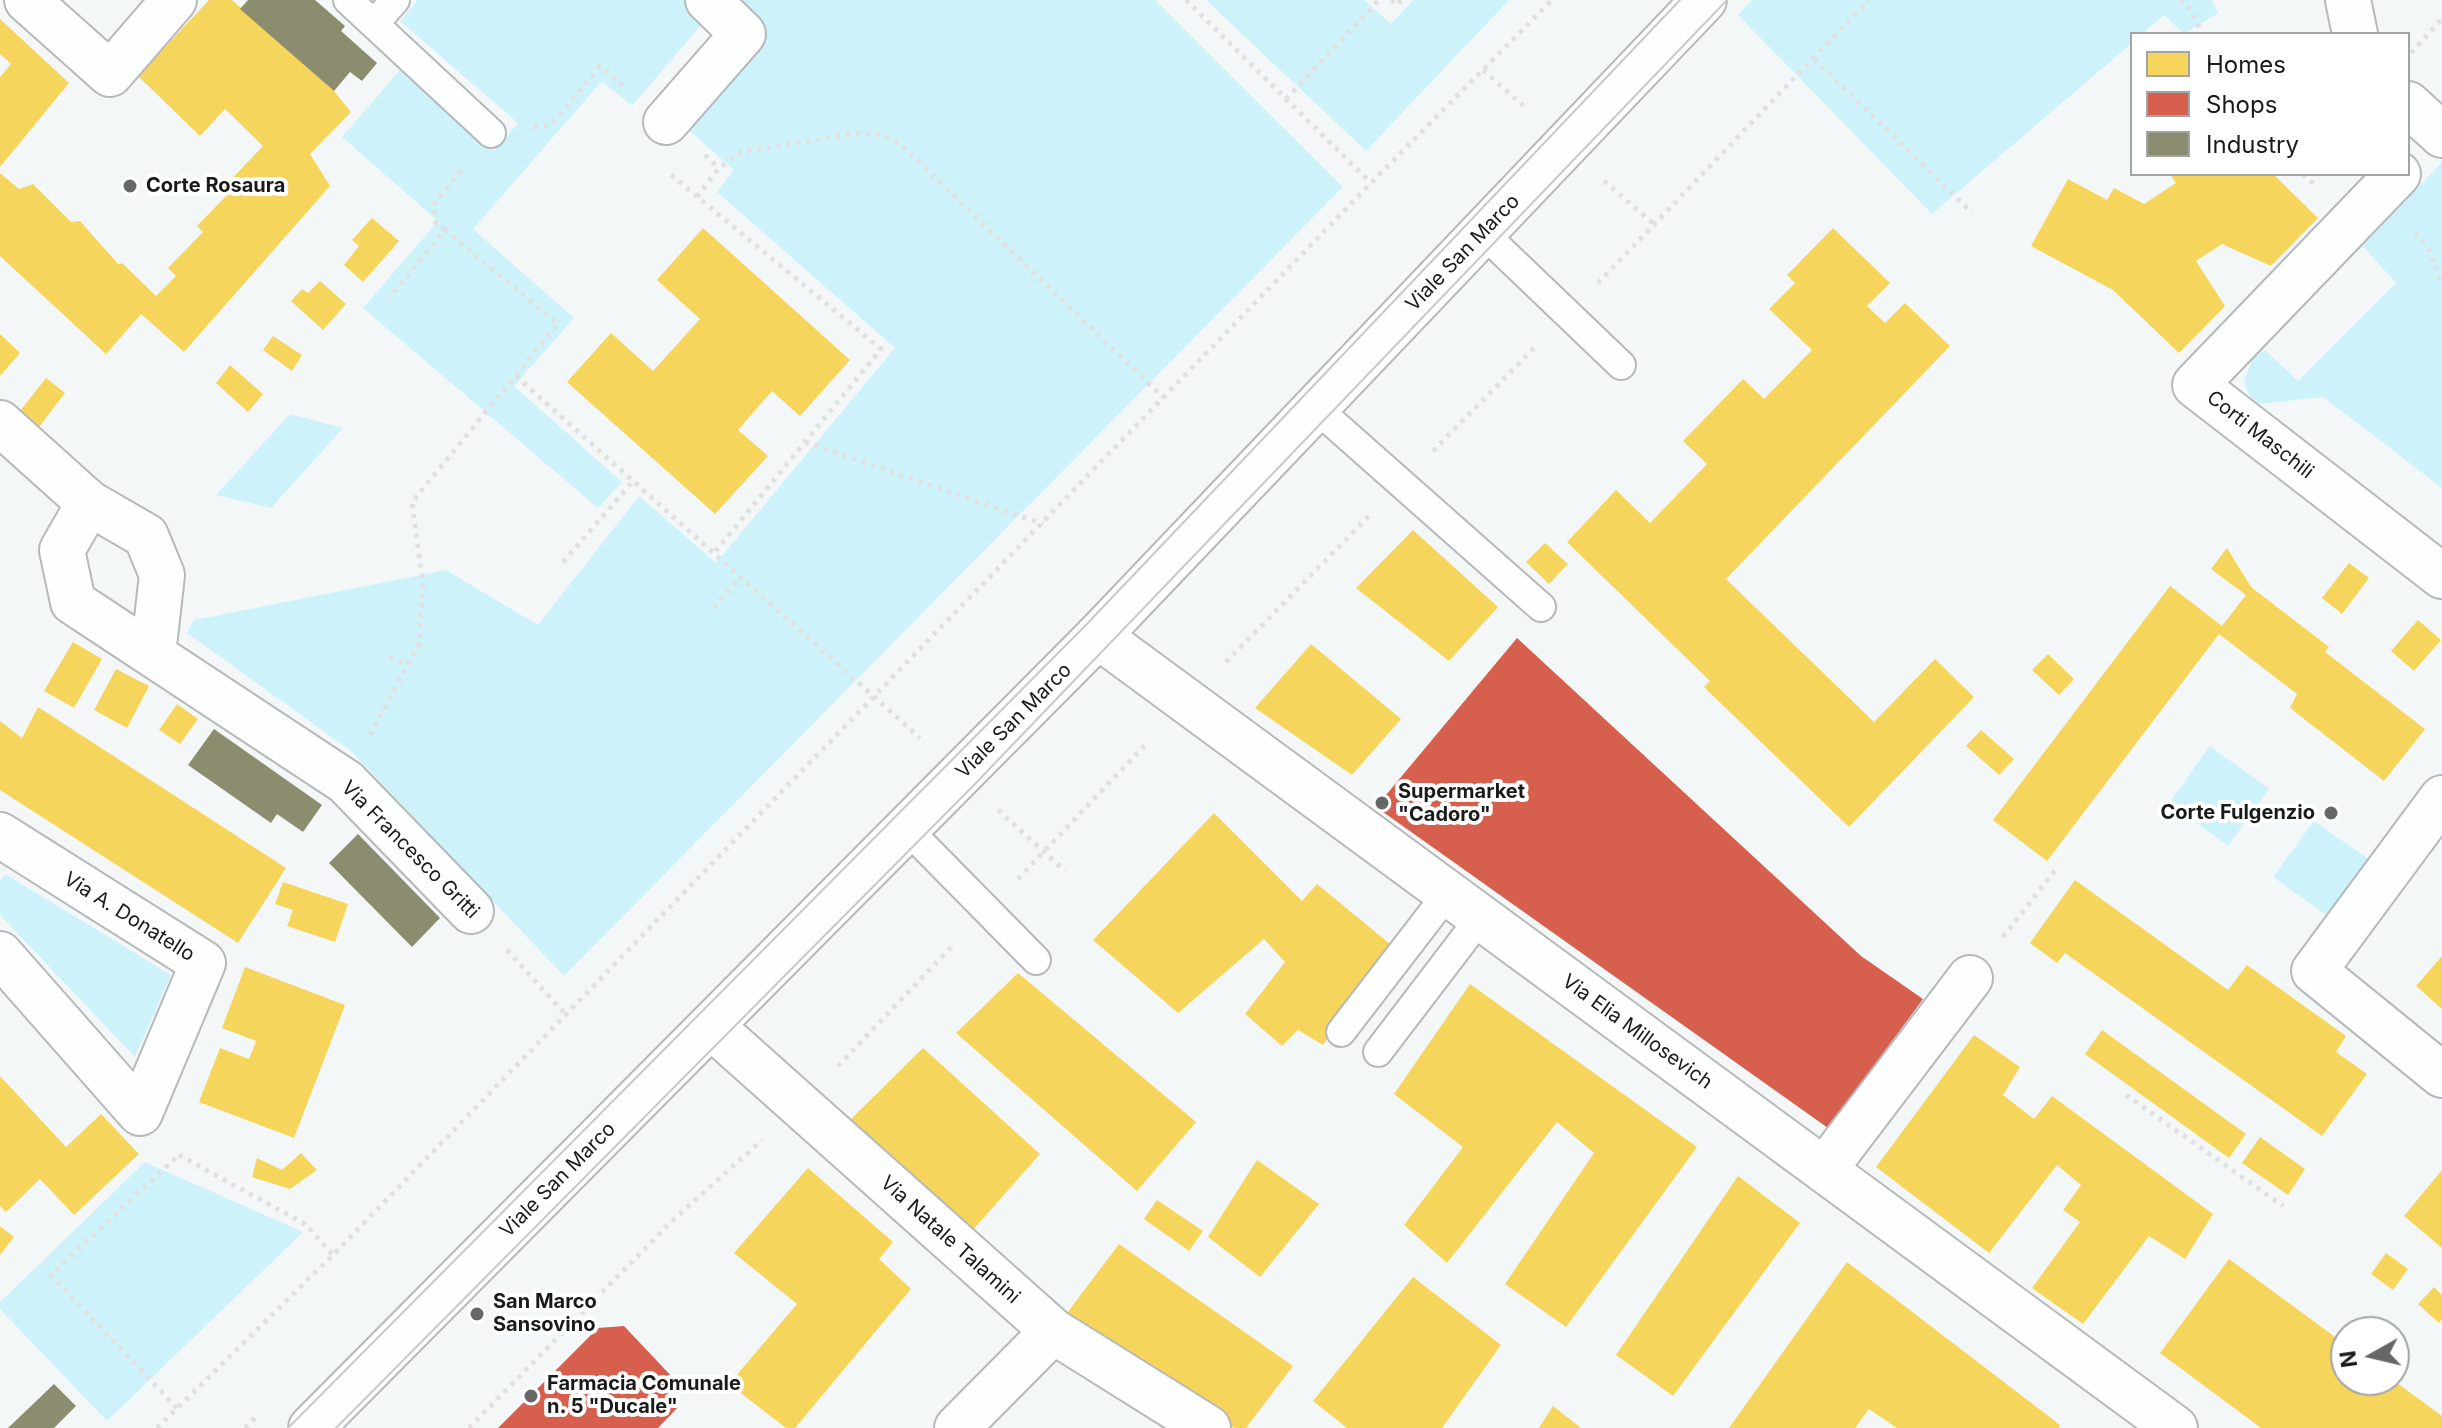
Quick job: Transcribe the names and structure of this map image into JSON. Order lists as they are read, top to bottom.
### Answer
{
  "streets": {
    "street": [
      "Viale San Marco",
      "Corti Maschili",
      "Via Francesco Gritti",
      "Via A. Donatello",
      "Via Elia Millosevich",
      "Via Natale Talamini"
    ]
  },
  "crossings": [
    ["Viale San Marco", "Via Elia Millosevich"],
    ["Viale San Marco", "Via Natale Talamini"]
  ],
  "places": [
    "Corte Rosaura",
    "Supermarket \"Cadoro\"",
    "Corte Fulgenzio",
    "San Marco Sansovino",
    "Farmacia Comunale n. 5 \"Ducale\""
  ],
  "legend": ["Homes", "Shops", "Industry"],
  "north": "left"
}
